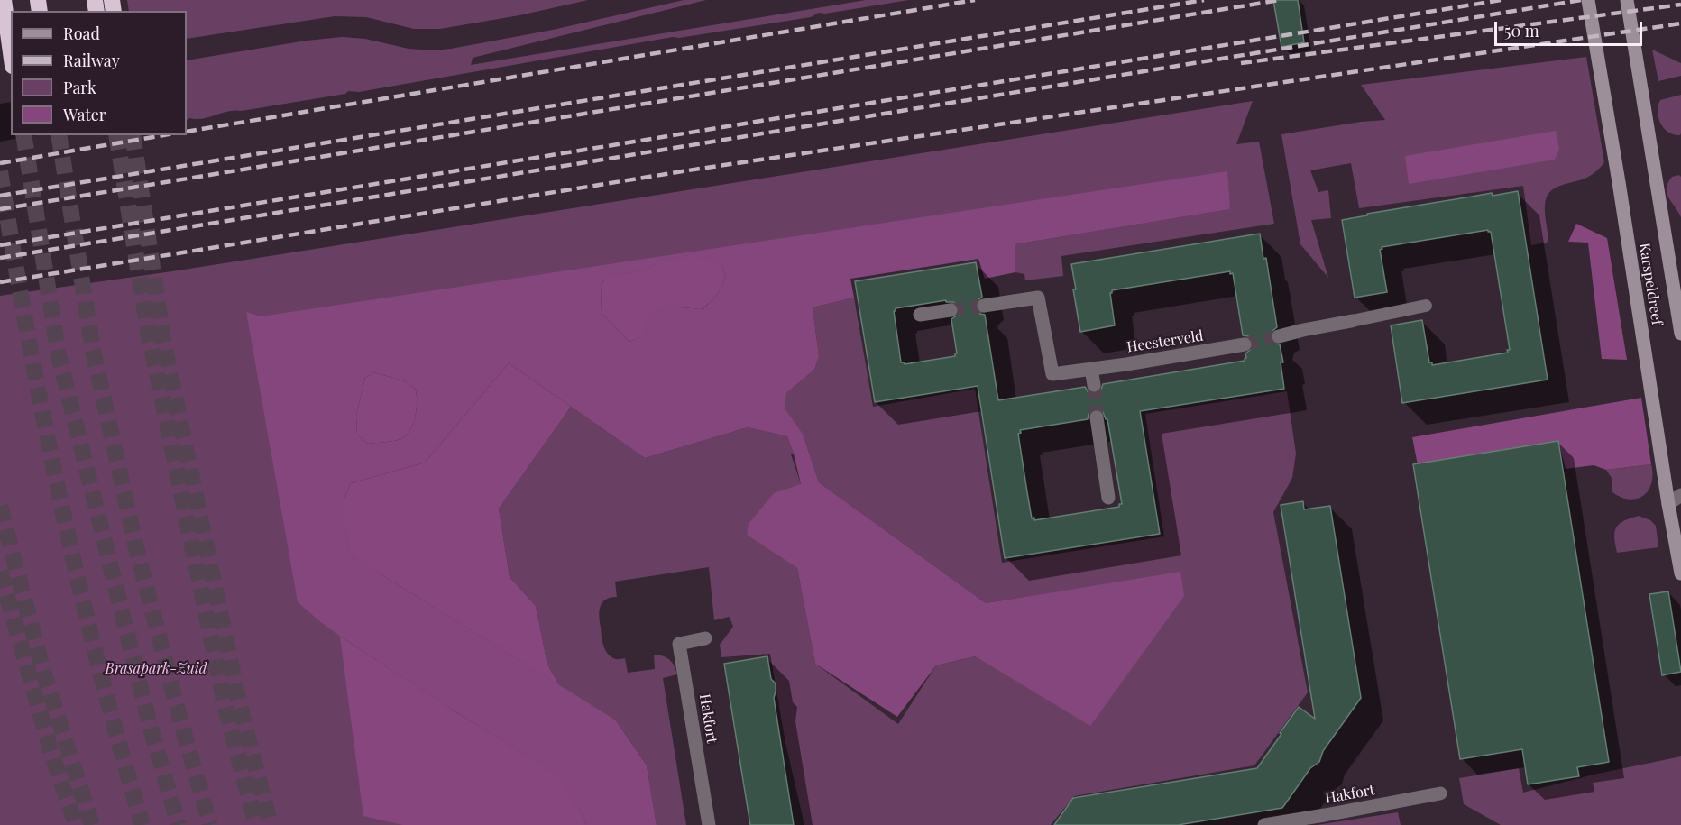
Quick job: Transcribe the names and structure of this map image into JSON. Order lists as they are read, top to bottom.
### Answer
{
  "streets": {
    "main road": ["Karspeldreef"],
    "street": ["Heesterveld", "Hakfort"]
  },
  "parks": ["Brasapark-Zuid"],
  "legend": [
    "Road",
    "Railway",
    "Park",
    "Water"
  ],
  "scale_bar": "50 m"
}
